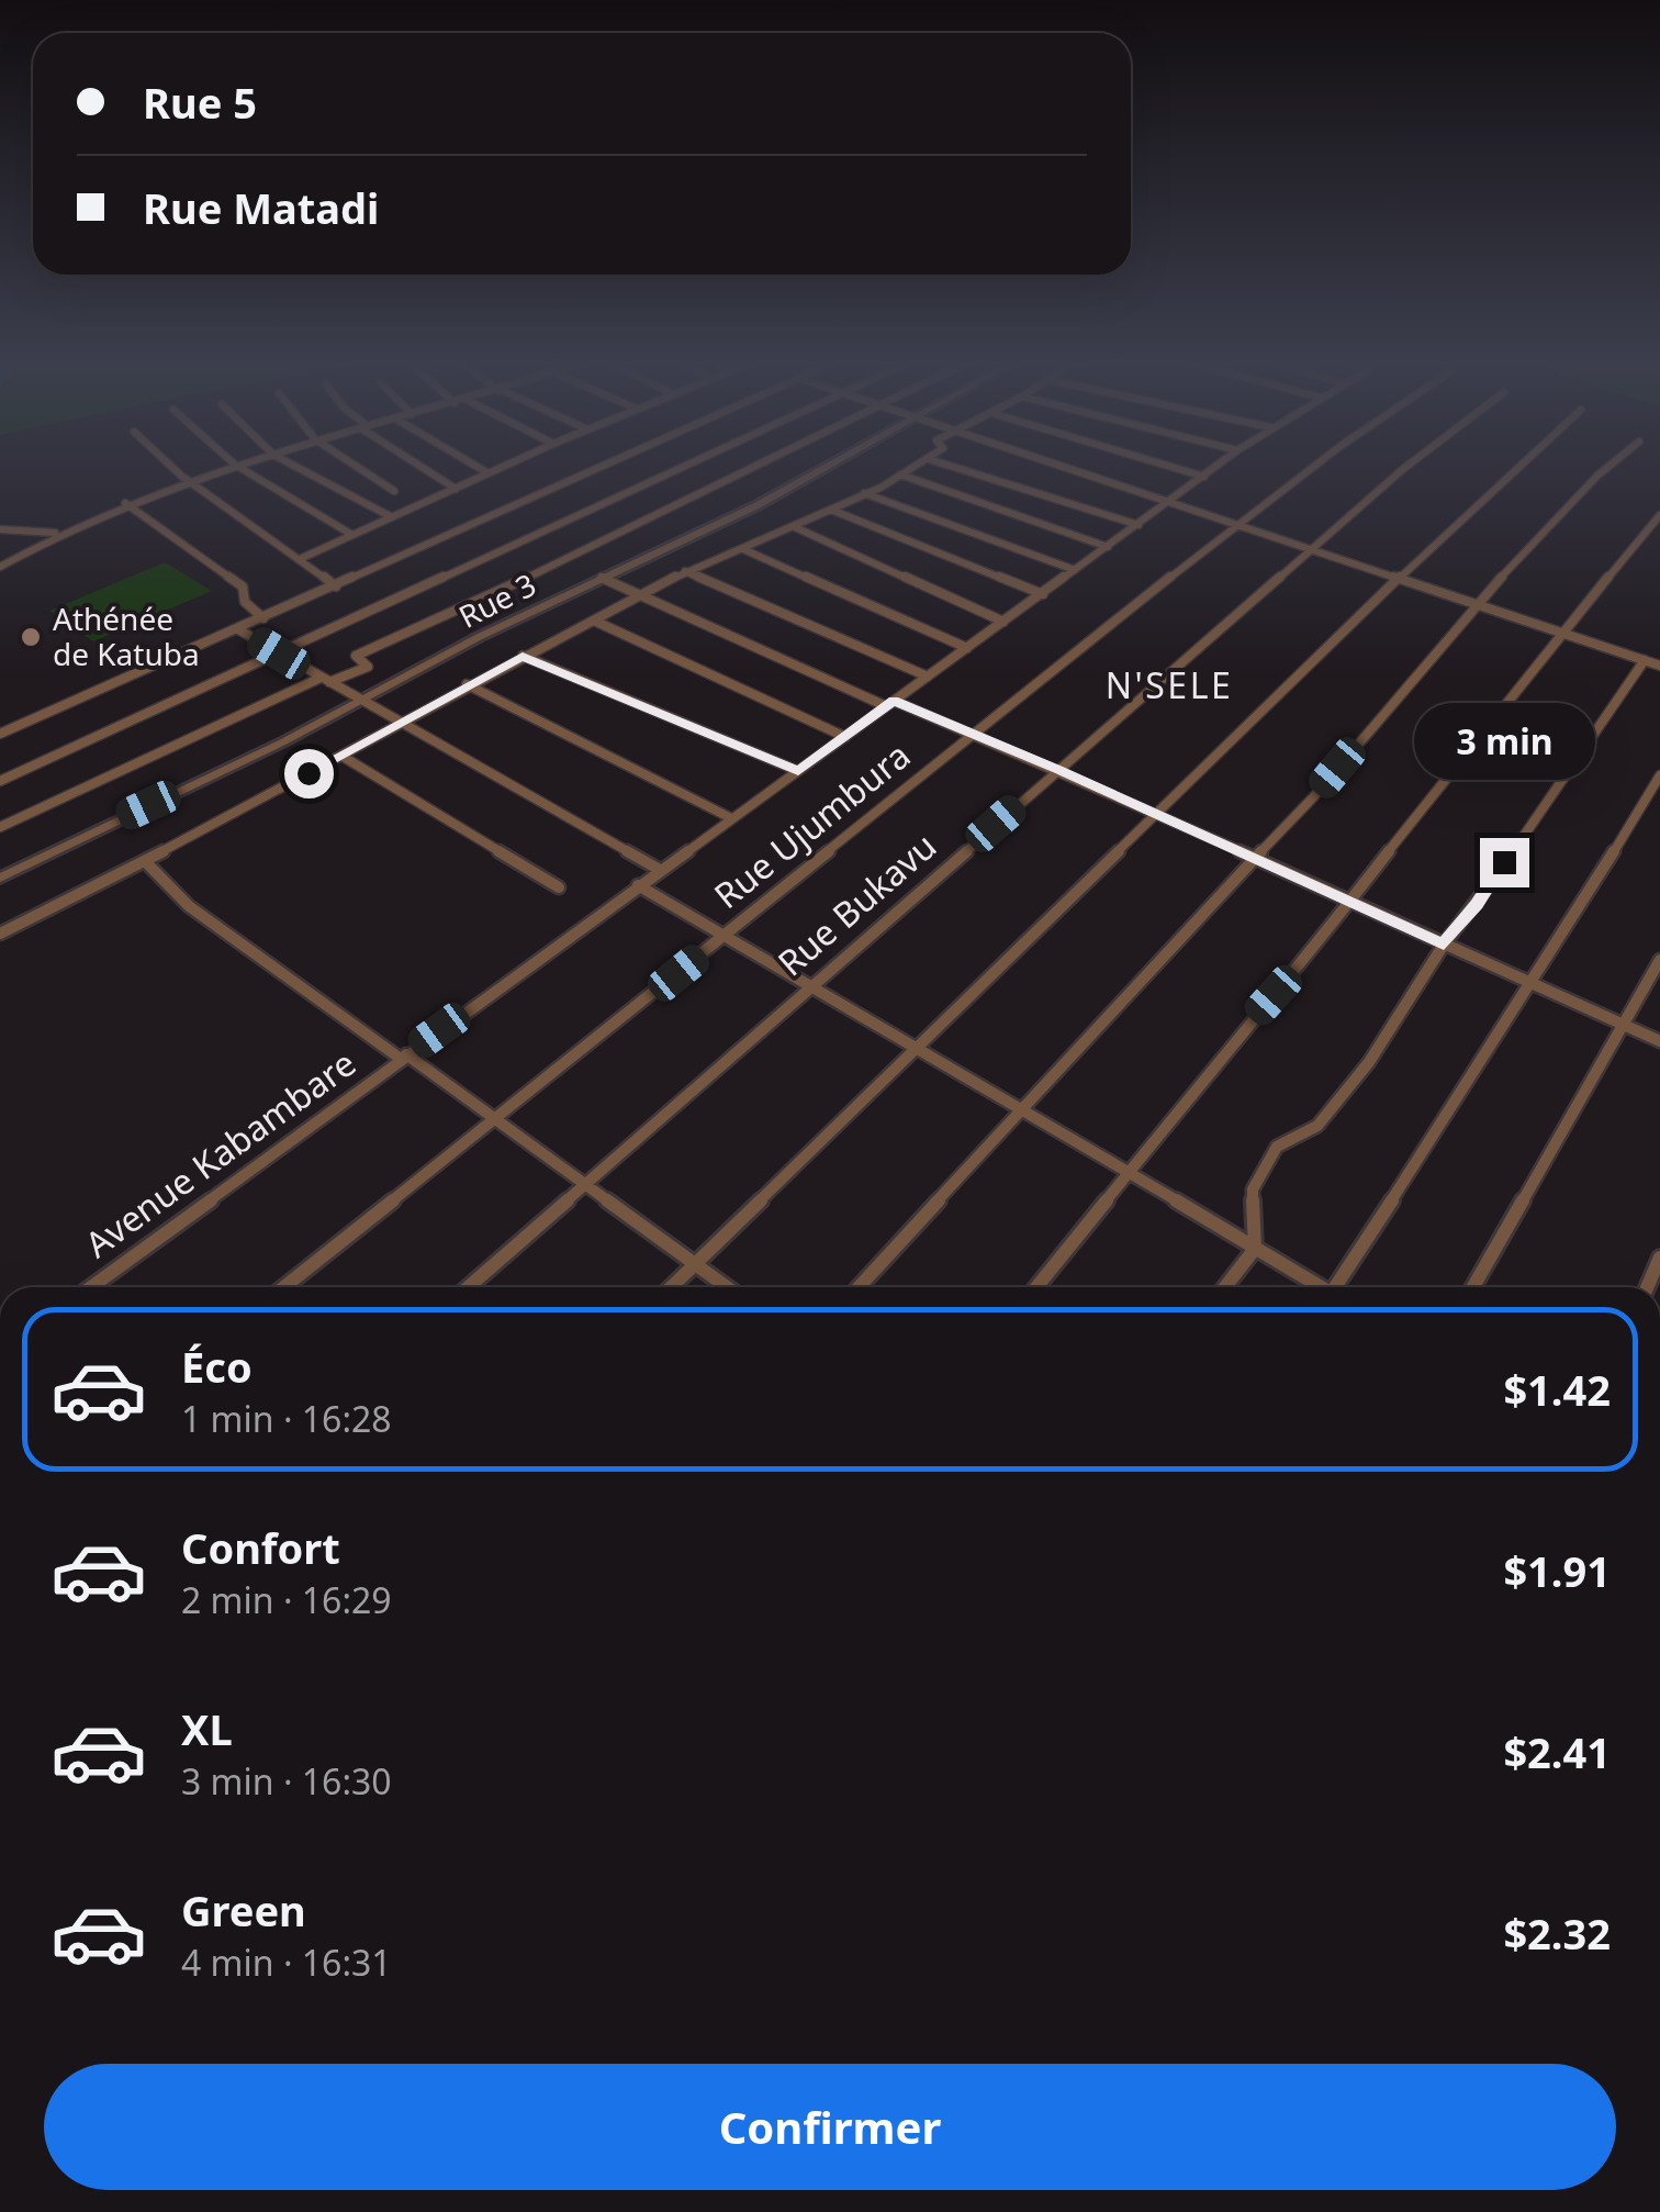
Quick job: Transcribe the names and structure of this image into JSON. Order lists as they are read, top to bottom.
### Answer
{
  "streets": {
    "street": [
      "Rue 3",
      "Rue Ujumbura",
      "Rue Bukavu",
      "Avenue Kabambare"
    ]
  },
  "districts": ["N'SELE"],
  "places": ["Athénée de Katuba"],
  "page": {
    "banner": ["Rue 5", "Rue Matadi"],
    "bubble": "3 min",
    "list": [
      {
        "name": "Éco",
        "note": "1 min · 16:28",
        "value": "$1.42"
      },
      {
        "name": "Confort",
        "note": "2 min · 16:29",
        "value": "$1.91"
      },
      {
        "name": "XL",
        "note": "3 min · 16:30",
        "value": "$2.41"
      },
      {
        "name": "Green",
        "note": "4 min · 16:31",
        "value": "$2.32"
      }
    ],
    "buttons": "Confirmer"
  }
}
